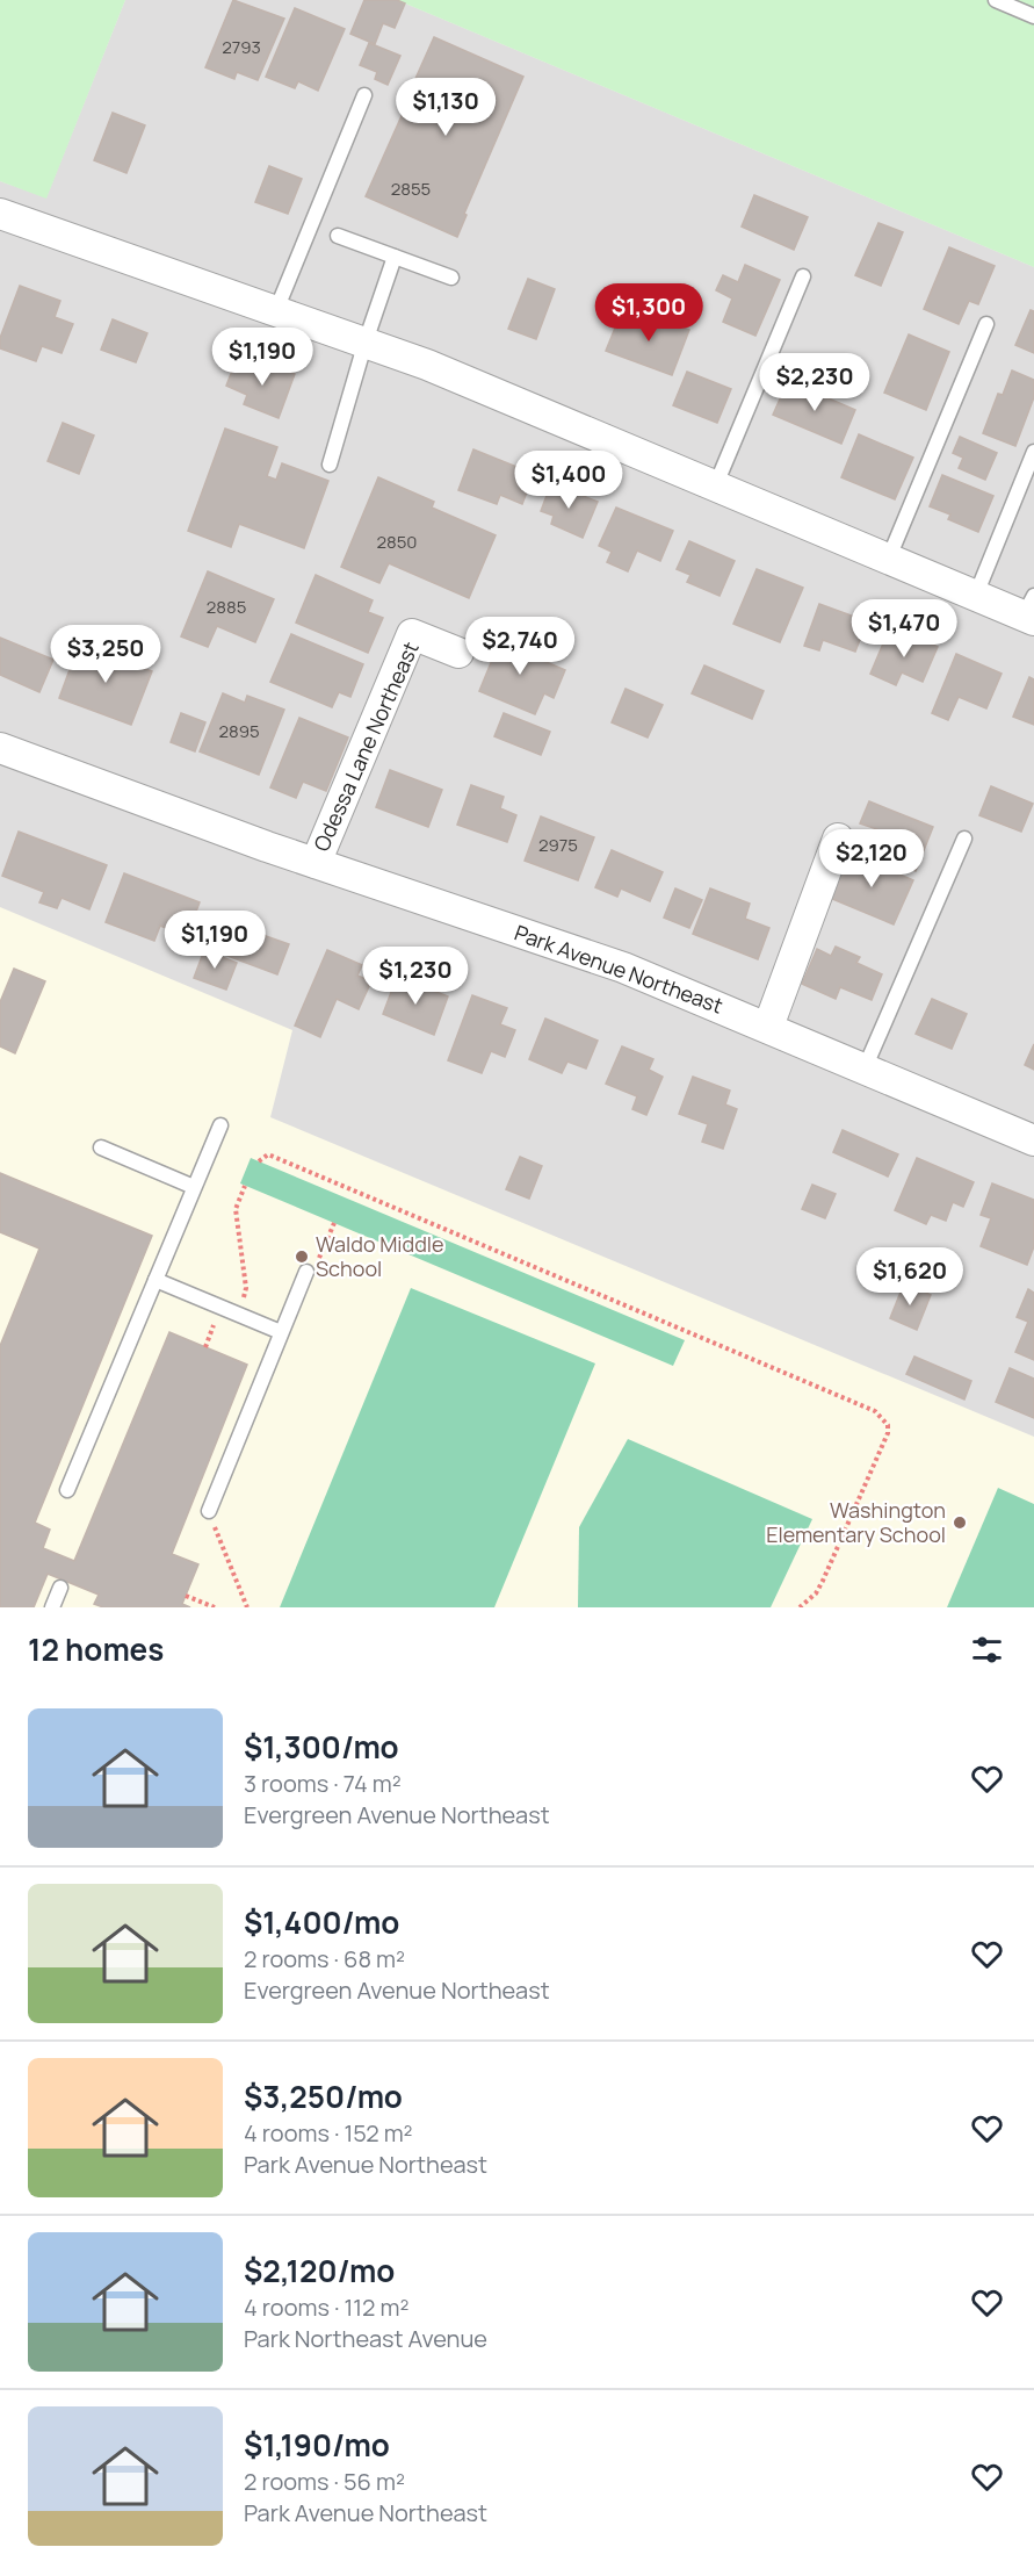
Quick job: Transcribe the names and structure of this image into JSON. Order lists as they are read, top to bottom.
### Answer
{
  "streets": {
    "street": ["Odessa Lane Northeast", "Park Avenue Northeast"]
  },
  "crossings": [
    ["Odessa Lane Northeast", "Park Avenue Northeast"]
  ],
  "places": ["Waldo Middle School", "Washington Elementary School"],
  "house_numbers": [
    "2793",
    "2855",
    "2850",
    "2885",
    "2895",
    "2975"
  ],
  "page": {
    "price": [
      "$1,130",
      "$1,300",
      "$1,190",
      "$2,230",
      "$1,400",
      "$1,470",
      "$2,740",
      "$3,250",
      "$2,120",
      "$1,190",
      "$1,230",
      "$1,620"
    ],
    "heading": "12 homes",
    "list": [
      {
        "name": "$1,300/mo",
        "note": "3 rooms · 74 m² · Evergreen Avenue Northeast"
      },
      {
        "name": "$1,400/mo",
        "note": "2 rooms · 68 m² · Evergreen Avenue Northeast"
      },
      {
        "name": "$3,250/mo",
        "note": "4 rooms · 152 m² · Park Avenue Northeast"
      },
      {
        "name": "$2,120/mo",
        "note": "4 rooms · 112 m² · Park Northeast Avenue"
      },
      {
        "name": "$1,190/mo",
        "note": "2 rooms · 56 m² · Park Avenue Northeast"
      }
    ]
  }
}
